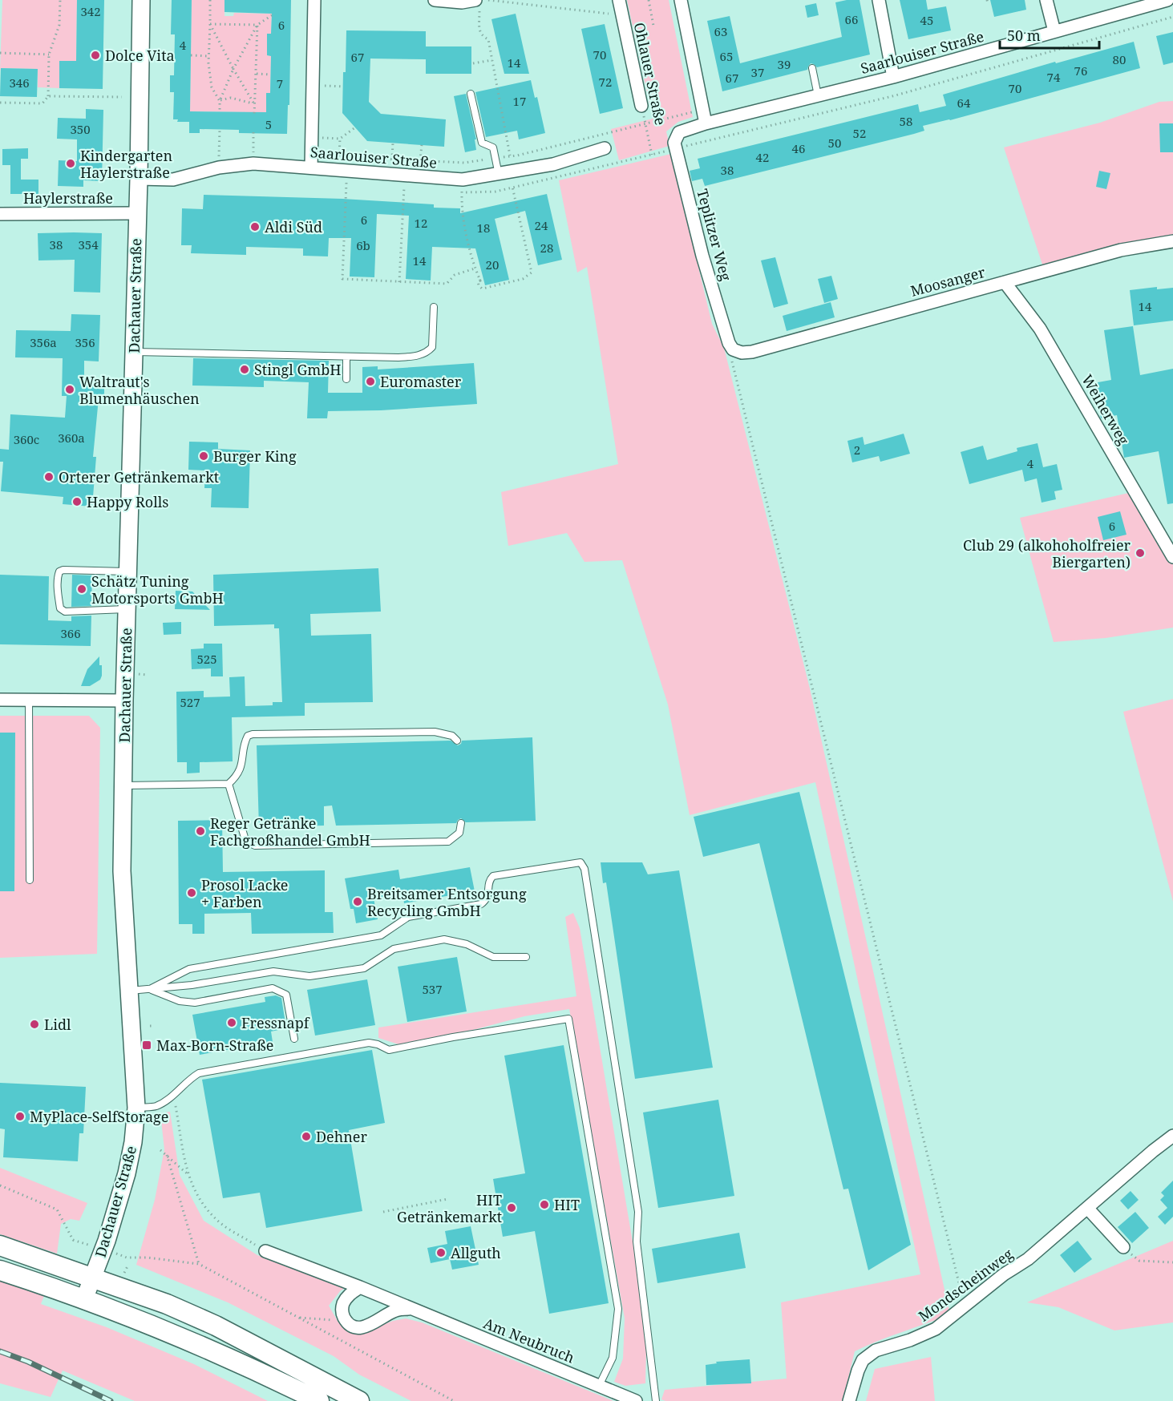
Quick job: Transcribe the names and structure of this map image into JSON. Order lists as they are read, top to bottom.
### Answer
{
  "streets": {
    "main road": ["Dachauer Straße"],
    "street": [
      "Saarlouiser Straße",
      "Ohlauer Straße",
      "Haylerstraße",
      "Teplitzer Weg",
      "Moosanger",
      "Weiherweg",
      "Mondscheinweg",
      "Am Neubruch"
    ]
  },
  "crossings": [
    ["Saarlouiser Straße", "Teplitzer Weg"],
    ["Saarlouiser Straße", "Dachauer Straße"],
    ["Haylerstraße", "Dachauer Straße"],
    ["Teplitzer Weg", "Moosanger"],
    ["Moosanger", "Weiherweg"]
  ],
  "places": {
    "other": [
      "Dolce Vita",
      "Kindergarten Haylerstraße",
      "Aldi Süd",
      "Stingl GmbH",
      "Euromaster",
      "Waltraut's Blumenhäuschen",
      "Burger King",
      "Orterer Getränkemarkt",
      "Happy Rolls",
      "Club 29 (alkohoholfreier Biergarten)",
      "Schätz Tuning Motorsports GmbH",
      "Reger Getränke Fachgroßhandel GmbH",
      "Prosol Lacke + Farben",
      "Breitsamer Entsorgung Recycling GmbH",
      "Fressnapf",
      "Lidl",
      "MyPlace-SelfStorage",
      "Dehner",
      "HIT",
      "HIT Getränkemarkt",
      "Allguth"
    ],
    "transit": ["Max-Born-Straße"]
  },
  "house_numbers": [
    "342",
    "66",
    "45",
    "6",
    "63",
    "4",
    "70",
    "65",
    "67",
    "80",
    "14",
    "39",
    "76",
    "37",
    "74",
    "67",
    "72",
    "346",
    "7",
    "70",
    "17",
    "64",
    "58",
    "5",
    "350",
    "52",
    "50",
    "46",
    "42",
    "38",
    "6",
    "12",
    "24",
    "18",
    "38",
    "354",
    "6b",
    "28",
    "14",
    "20",
    "14",
    "356a",
    "356",
    "360a",
    "360c",
    "2",
    "4",
    "6",
    "366",
    "525",
    "527",
    "537"
  ],
  "scale_bar": "50 m"
}
